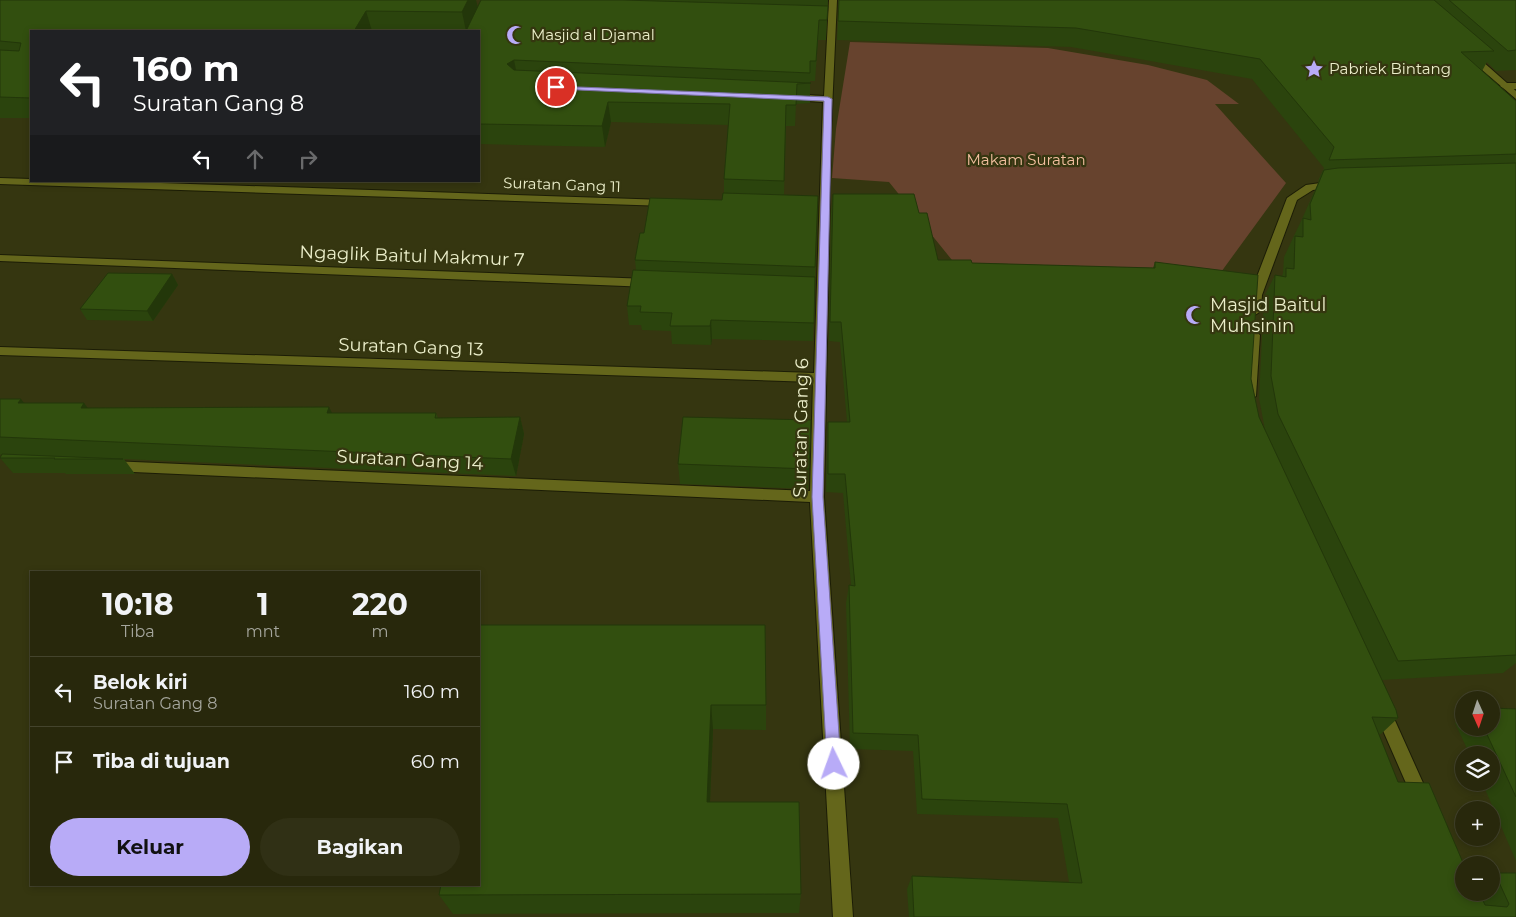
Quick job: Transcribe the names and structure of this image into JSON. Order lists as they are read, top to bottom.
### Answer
{
  "streets": {
    "street": [
      "Suratan Gang 11",
      "Ngaglik Baitul Makmur 7",
      "Suratan Gang 13",
      "Suratan Gang 6",
      "Suratan Gang 14"
    ]
  },
  "crossings": [
    ["Suratan Gang 13", "Suratan Gang 6"],
    ["Suratan Gang 6", "Suratan Gang 14"]
  ],
  "parks": ["Makam Suratan"],
  "places": {
    "mosque": ["Masjid al Djamal", "Masjid Baitul Muhsinin"],
    "place": ["Pabriek Bintang"]
  },
  "north": "bottom",
  "page": {
    "turn": ["160 m", "Suratan Gang 8"],
    "eta": [
      "10:18",
      "Tiba",
      "1",
      "mnt",
      "220",
      "m"
    ],
    "list": [
      {
        "name": "Belok kiri",
        "note": "Suratan Gang 8",
        "value": "160 m"
      },
      {
        "name": "Tiba di tujuan",
        "value": "60 m"
      }
    ],
    "map_buttons": ["+", "−"],
    "buttons": ["Keluar", "Bagikan"]
  }
}
